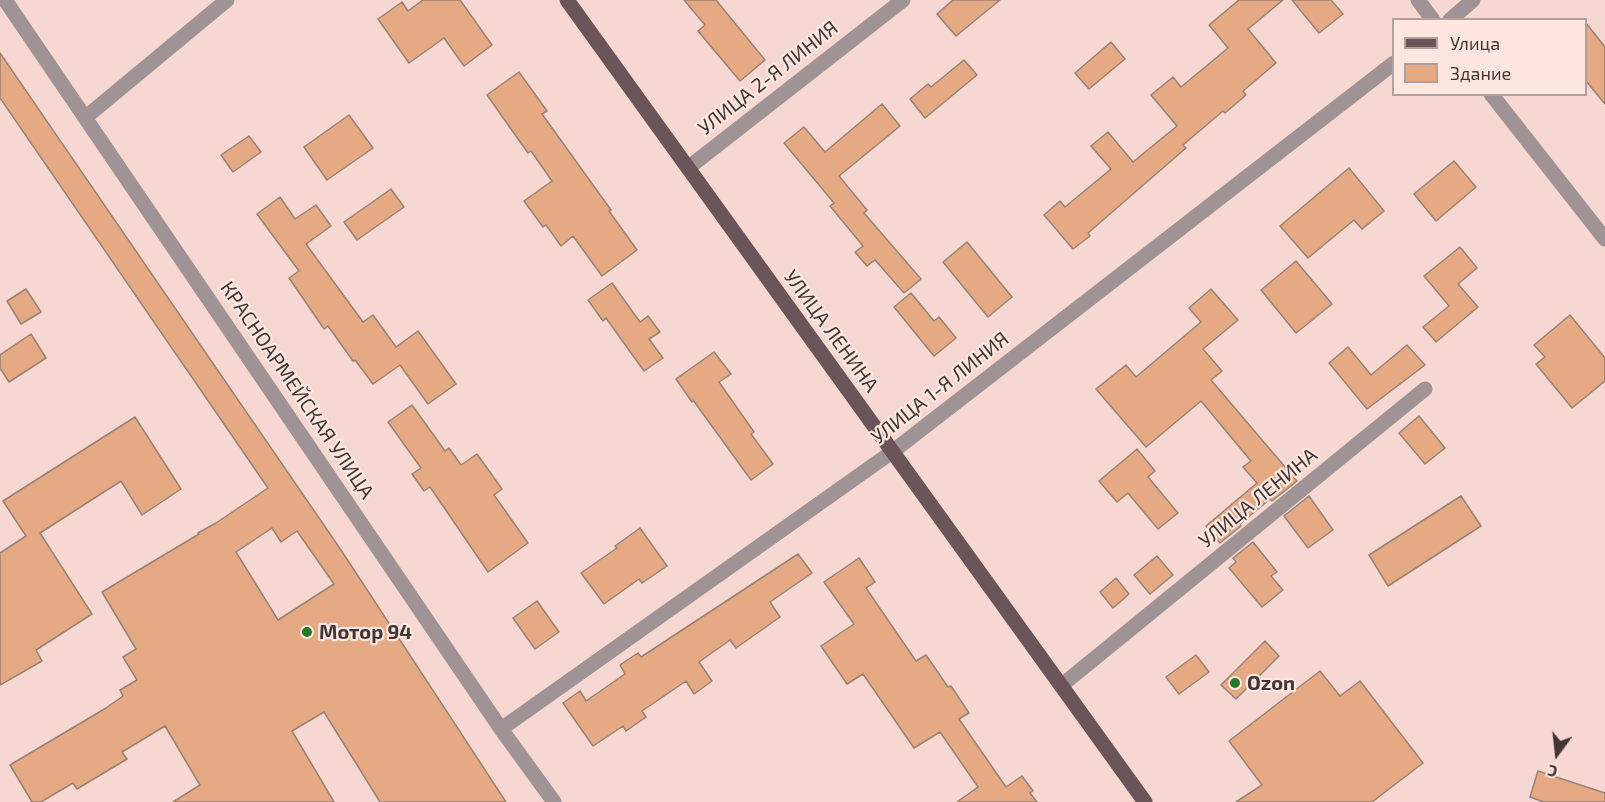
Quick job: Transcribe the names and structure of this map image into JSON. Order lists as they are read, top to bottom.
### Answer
{
  "streets": {
    "main road": ["УЛИЦА ЛЕНИНА"],
    "street": ["УЛИЦА 2-Я ЛИНИЯ", "УЛИЦА 1-Я ЛИНИЯ", "КРАСНОАРМЕЙСКАЯ УЛИЦА"]
  },
  "crossings": [
    ["УЛИЦА 2-Я ЛИНИЯ", "УЛИЦА ЛЕНИНА"],
    ["УЛИЦА ЛЕНИНА", "УЛИЦА 1-Я ЛИНИЯ"],
    ["УЛИЦА 1-Я ЛИНИЯ", "КРАСНОАРМЕЙСКАЯ УЛИЦА"]
  ],
  "places": ["Мотор 94", "Ozon"],
  "legend": ["Улица", "Здание"],
  "north": "bottom"
}
